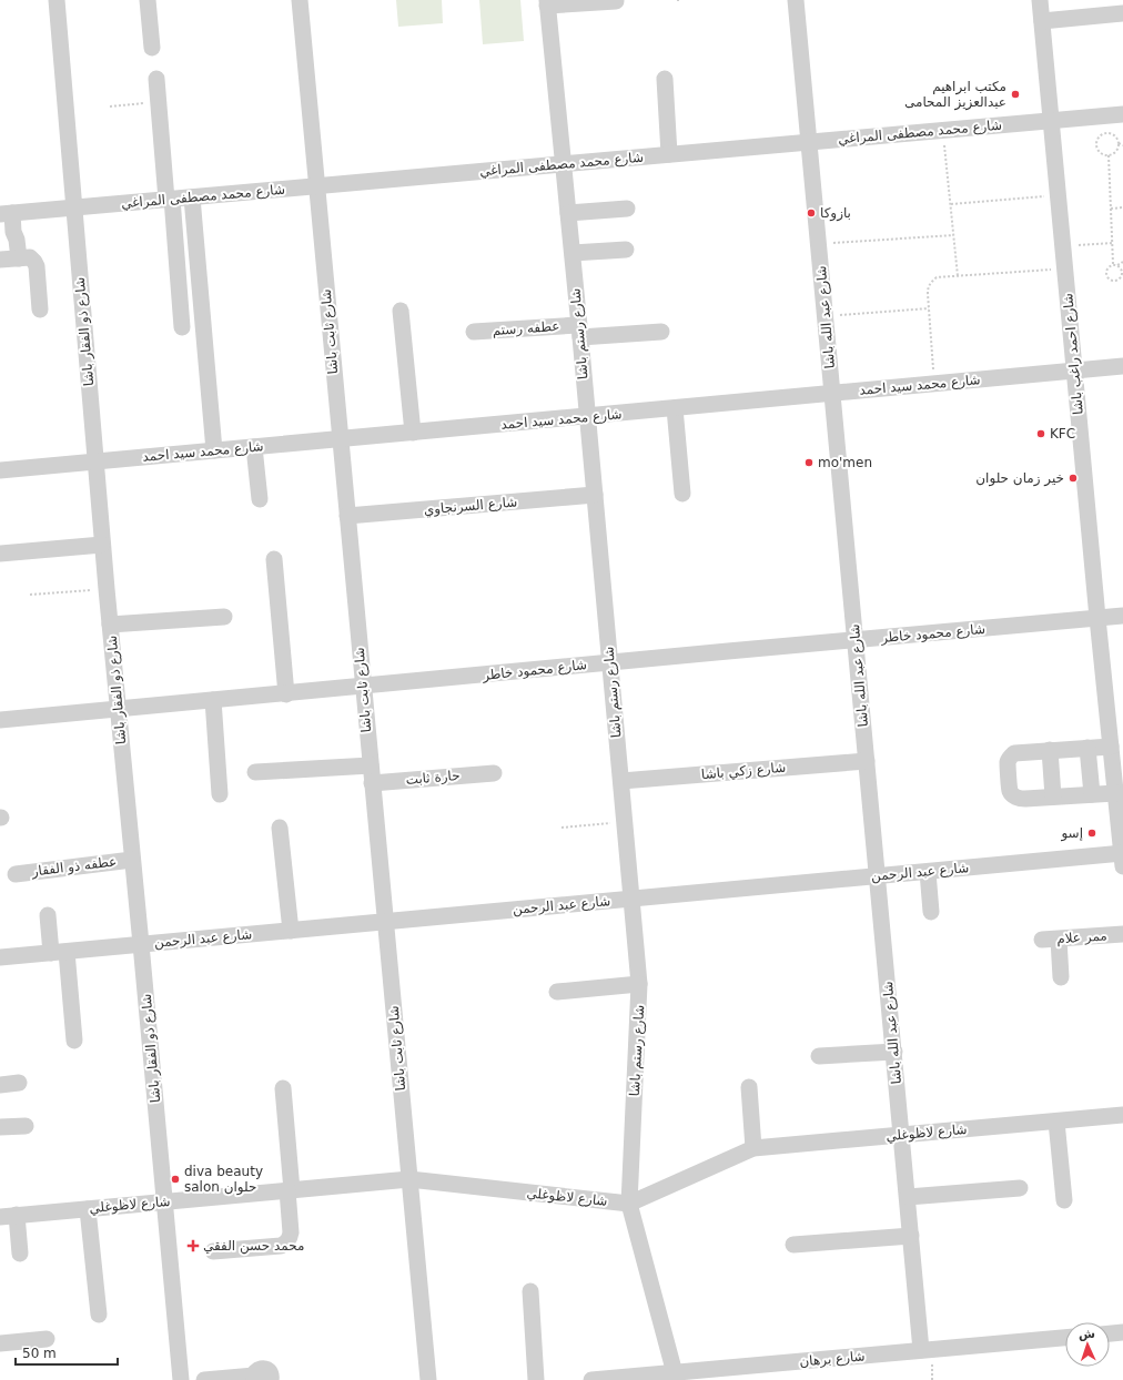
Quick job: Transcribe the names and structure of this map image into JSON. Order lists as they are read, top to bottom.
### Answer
{
  "streets": {
    "street": [
      "شارع محمد مصطفى المراغي",
      "شارع عبد الله باشا",
      "عطفه رستم",
      "شارع ذو الفقار باشا",
      "شارع ثابت باشا",
      "شارع رستم باشا",
      "شارع احمد راغب باشا",
      "شارع محمد سيد احمد",
      "شارع السرنجاوي",
      "شارع محمود خاطر",
      "شارع زكي باشا",
      "حارة ثابت",
      "عطفه ذو الفقار",
      "شارع عبد الرحمن",
      "ممر علام",
      "شارع لاظوغلي",
      "شارع برهان"
    ]
  },
  "crossings": [
    ["شارع محمد مصطفى المراغي", "شارع عبد الله باشا"],
    ["شارع محمد مصطفى المراغي", "شارع ذو الفقار باشا"],
    ["شارع محمد مصطفى المراغي", "شارع ثابت باشا"],
    ["شارع محمد مصطفى المراغي", "شارع رستم باشا"],
    ["شارع محمد مصطفى المراغي", "شارع احمد راغب باشا"],
    ["شارع عبد الله باشا", "شارع محمد سيد احمد"],
    ["شارع عبد الله باشا", "شارع محمود خاطر"],
    ["شارع عبد الله باشا", "شارع زكي باشا"],
    ["شارع عبد الله باشا", "شارع عبد الرحمن"],
    ["شارع عبد الله باشا", "شارع لاظوغلي"],
    ["شارع عبد الله باشا", "شارع برهان"],
    ["عطفه رستم", "شارع رستم باشا"],
    ["شارع ذو الفقار باشا", "شارع محمد سيد احمد"],
    ["شارع ذو الفقار باشا", "شارع محمود خاطر"],
    ["شارع ذو الفقار باشا", "عطفه ذو الفقار"],
    ["شارع ذو الفقار باشا", "شارع عبد الرحمن"],
    ["شارع ذو الفقار باشا", "شارع لاظوغلي"],
    ["شارع ثابت باشا", "شارع محمد سيد احمد"],
    ["شارع ثابت باشا", "شارع السرنجاوي"],
    ["شارع ثابت باشا", "شارع محمود خاطر"],
    ["شارع ثابت باشا", "حارة ثابت"],
    ["شارع ثابت باشا", "شارع عبد الرحمن"],
    ["شارع ثابت باشا", "شارع لاظوغلي"],
    ["شارع رستم باشا", "شارع محمد سيد احمد"],
    ["شارع رستم باشا", "شارع السرنجاوي"],
    ["شارع رستم باشا", "شارع محمود خاطر"],
    ["شارع رستم باشا", "شارع زكي باشا"],
    ["شارع رستم باشا", "شارع عبد الرحمن"],
    ["شارع رستم باشا", "شارع لاظوغلي"],
    ["شارع رستم باشا", "شارع برهان"],
    ["شارع احمد راغب باشا", "شارع محمد سيد احمد"],
    ["شارع احمد راغب باشا", "شارع محمود خاطر"],
    ["شارع احمد راغب باشا", "شارع عبد الرحمن"]
  ],
  "places": {
    "other": [
      "مكتب ابراهيم عبدالعزيز المحامى",
      "بازوكا",
      "KFC",
      "mo'men",
      "خير زمان حلوان",
      "إسو",
      "diva beauty salon حلوان"
    ],
    "health": ["محمد حسن الفقي"]
  },
  "scale_bar": "50 m",
  "north": "top"
}
